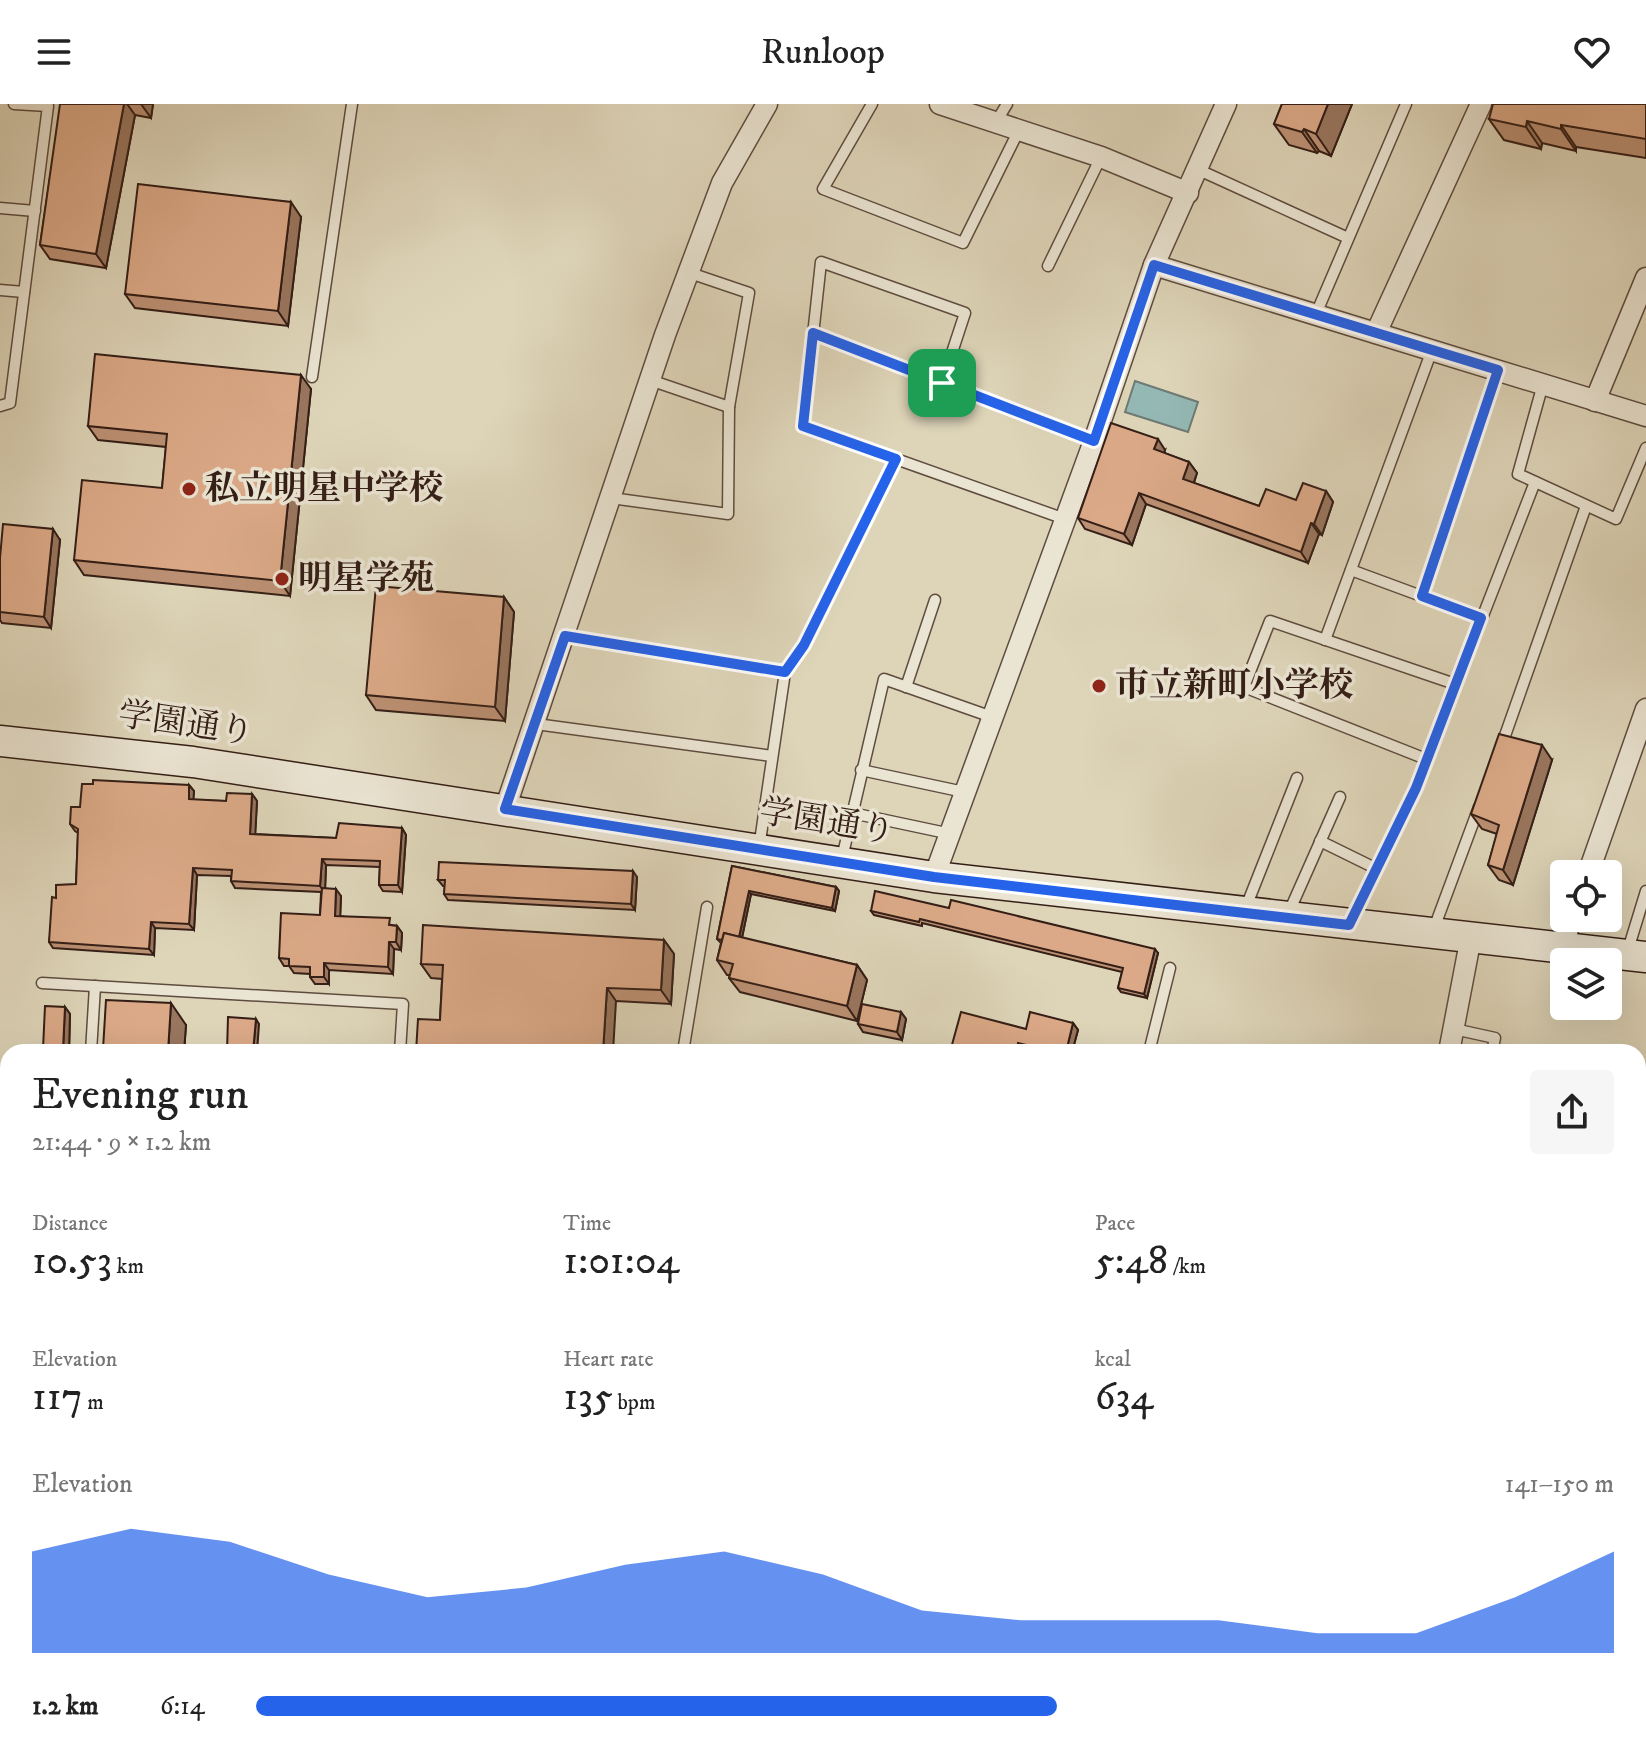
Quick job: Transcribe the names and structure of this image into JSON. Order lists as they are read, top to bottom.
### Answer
{
  "streets": {
    "street": ["学園通り"]
  },
  "places": ["私立明星中学校", "明星学苑", "市立新町小学校"],
  "page": {
    "header": "Runloop",
    "heading": ["Evening run", "21:44 · 9 × 1.2 km"],
    "stats": [
      ["Distance", "10.53 km"],
      ["Time", "1:01:04"],
      ["Pace", "5:48 /km"],
      ["Elevation", "117 m"],
      ["Heart rate", "135 bpm"],
      ["kcal", "634"]
    ],
    "chart": ["Elevation", "141–150 m"],
    "list": [
      {
        "name": "1.2 km",
        "note": "6:14"
      }
    ]
  }
}
